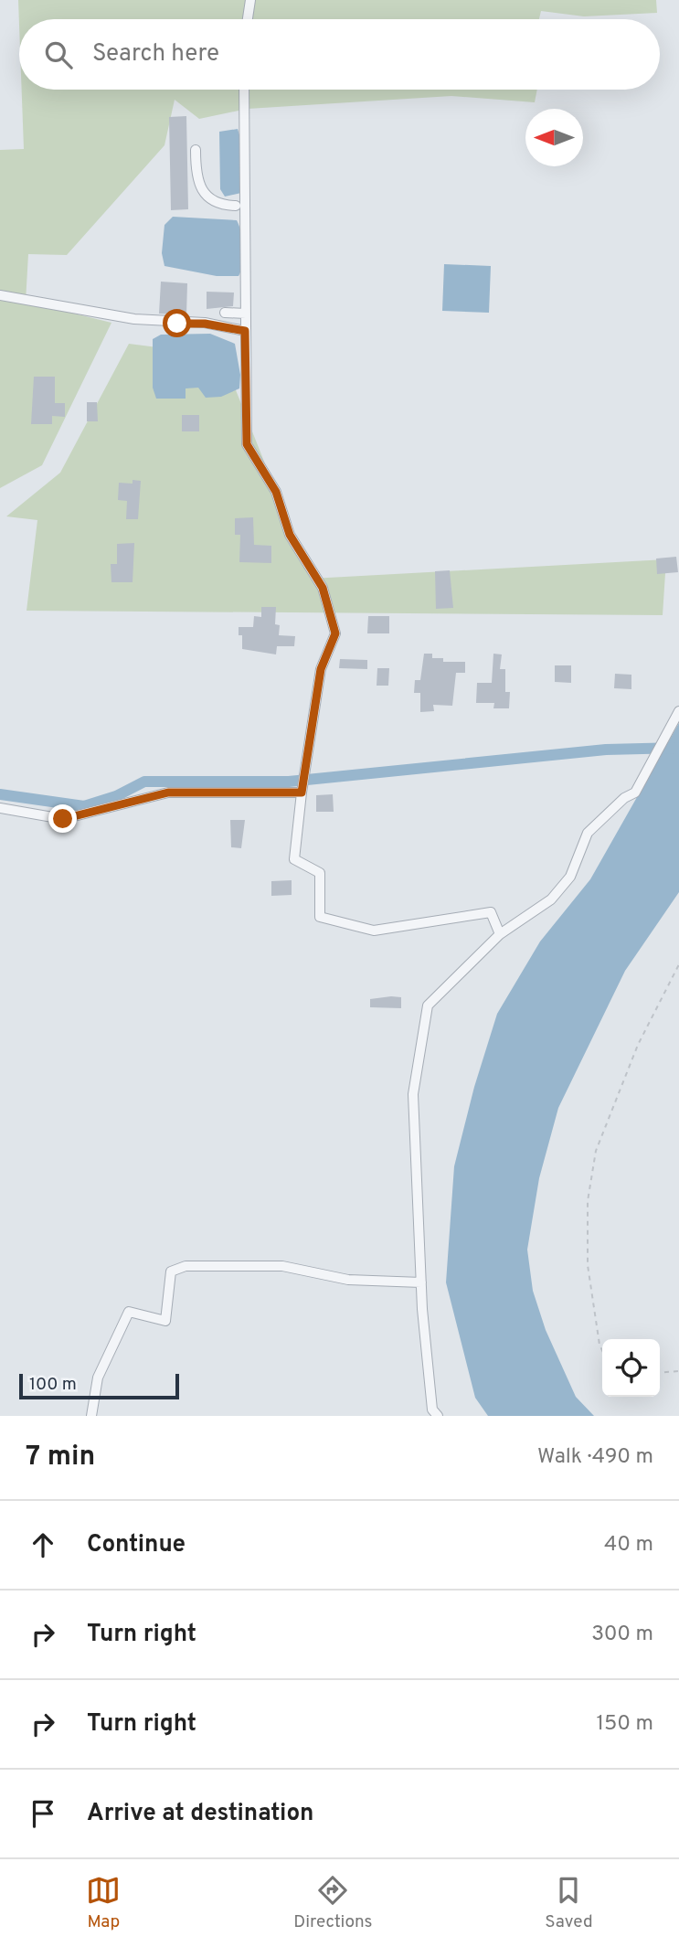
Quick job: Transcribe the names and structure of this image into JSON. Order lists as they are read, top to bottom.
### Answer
{
  "scale_bar": "100 m",
  "north": "left",
  "page": {
    "search": "Search here",
    "scale": "100 m",
    "heading": ["7 min", "Walk · 490 m"],
    "list": [
      ["Continue", "40 m"],
      ["Turn right", "300 m"],
      ["Turn right", "150 m"],
      "Arrive at destination"
    ],
    "nav": ["Map", "Directions", "Saved"]
  }
}
